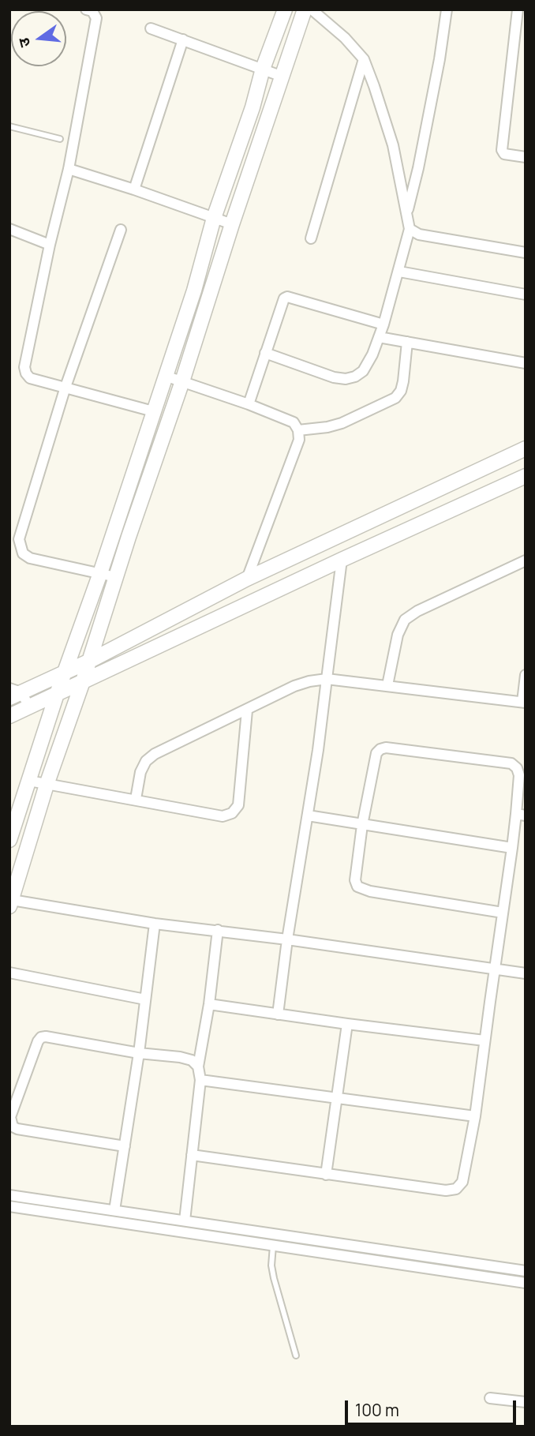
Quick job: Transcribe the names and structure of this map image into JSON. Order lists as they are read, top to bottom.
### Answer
{
  "scale_bar": "100 m",
  "north": "left"
}
